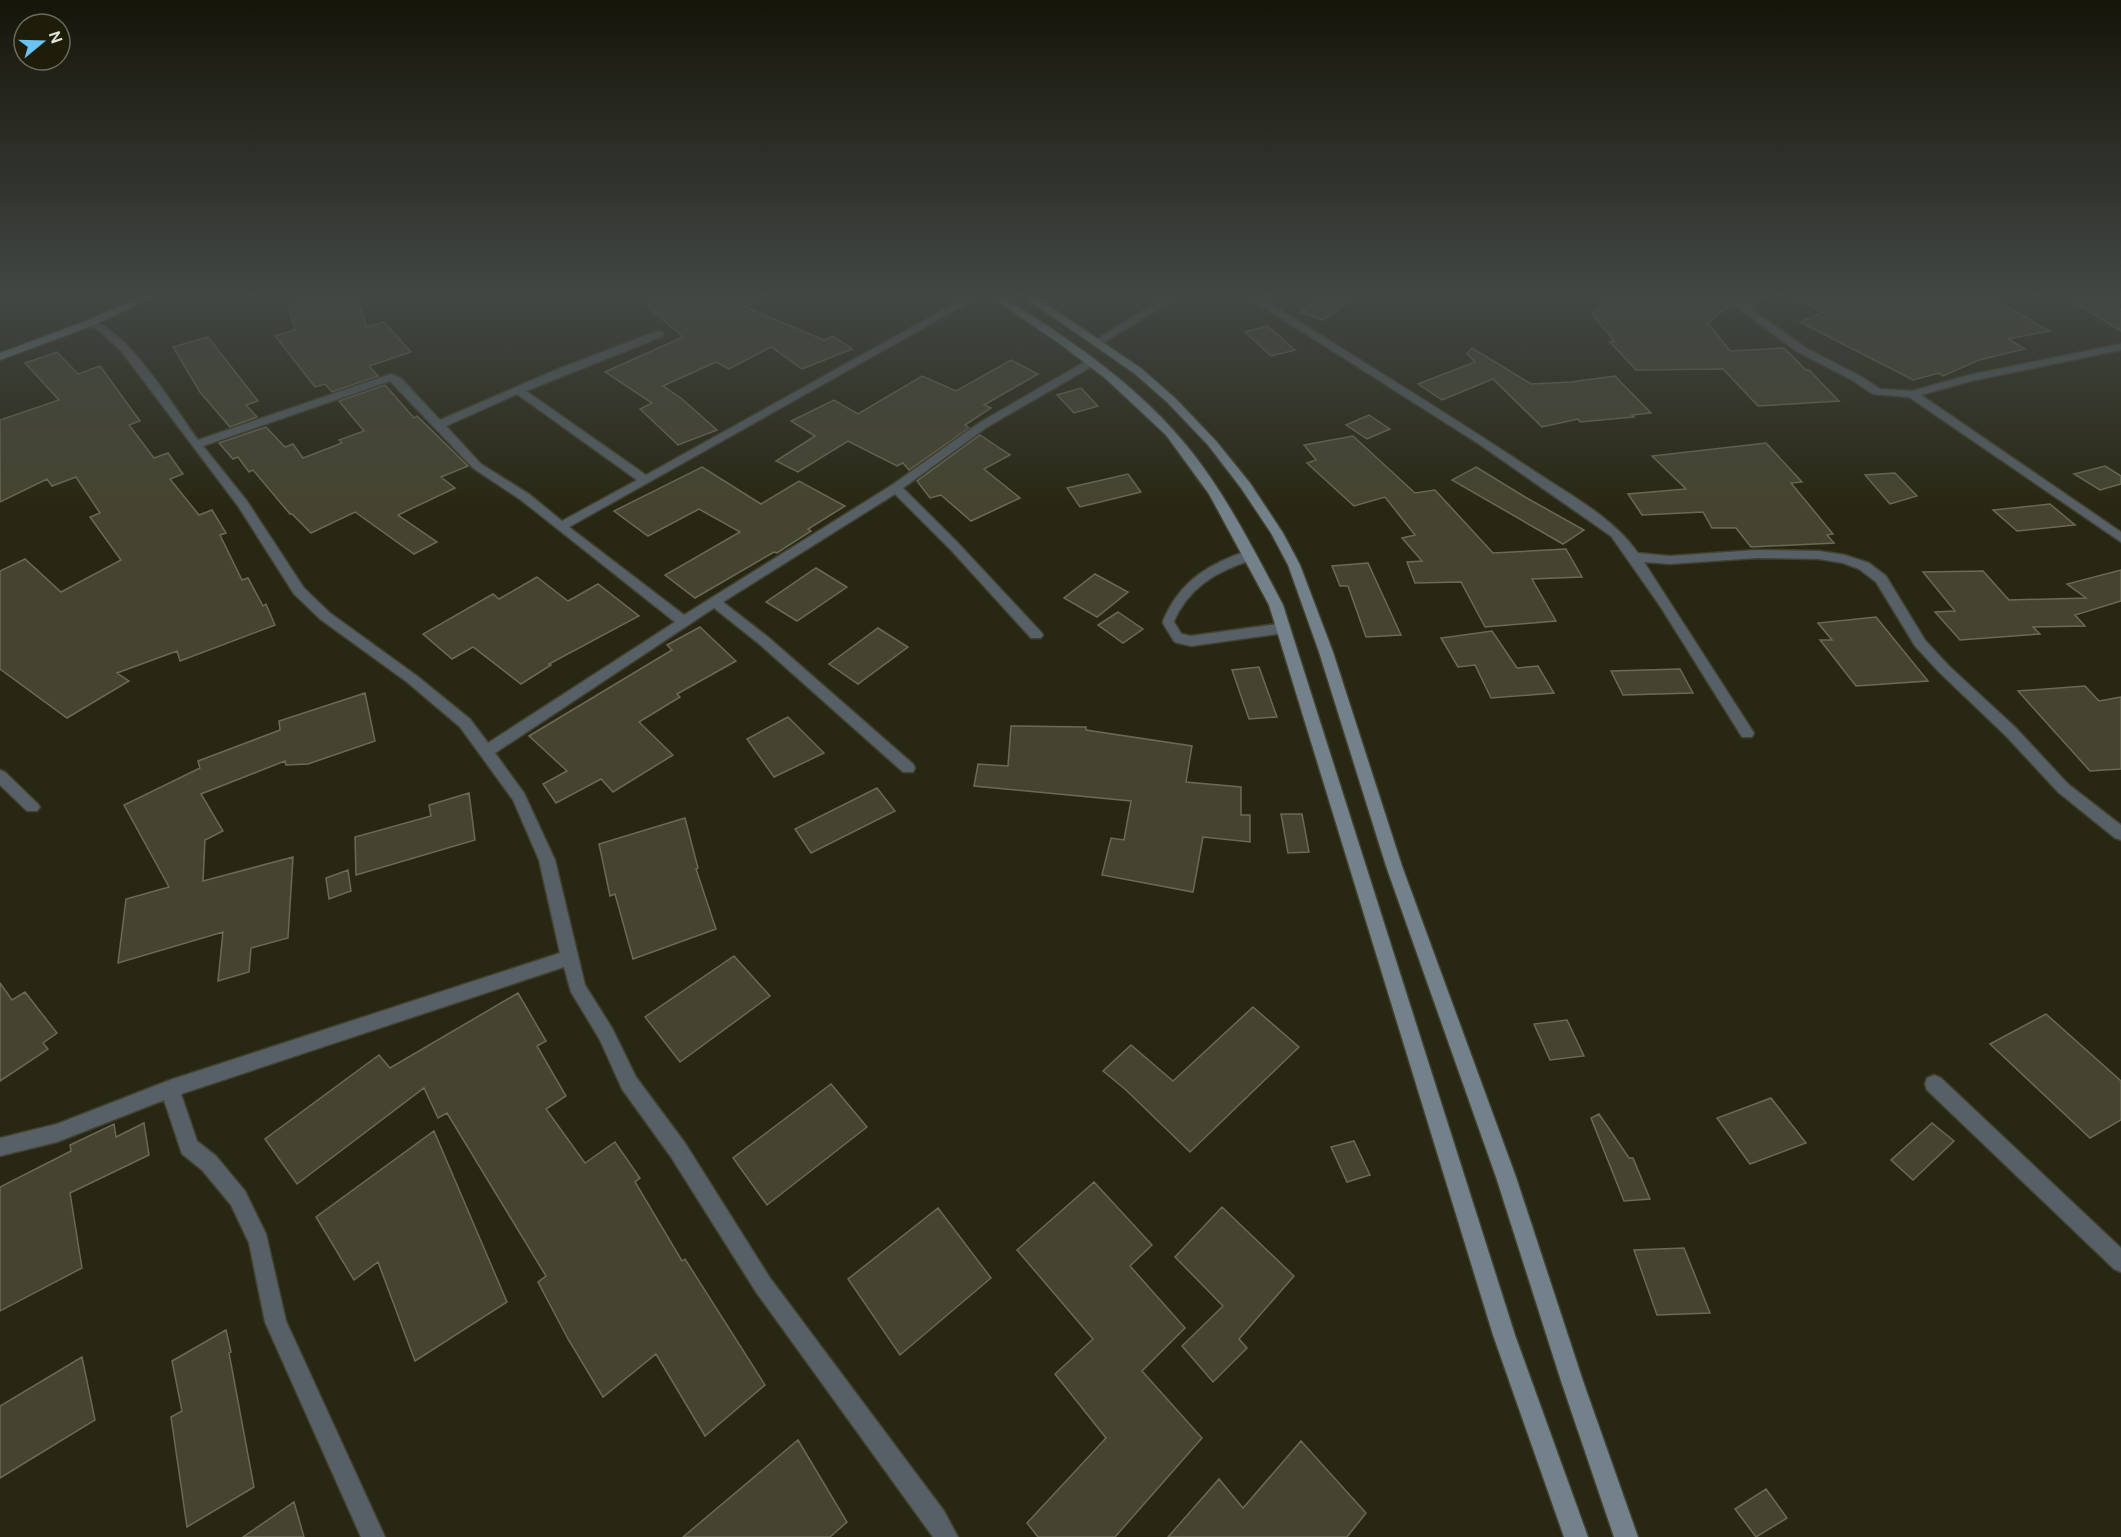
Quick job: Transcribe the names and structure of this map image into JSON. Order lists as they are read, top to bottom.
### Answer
{
  "north": "right"
}
